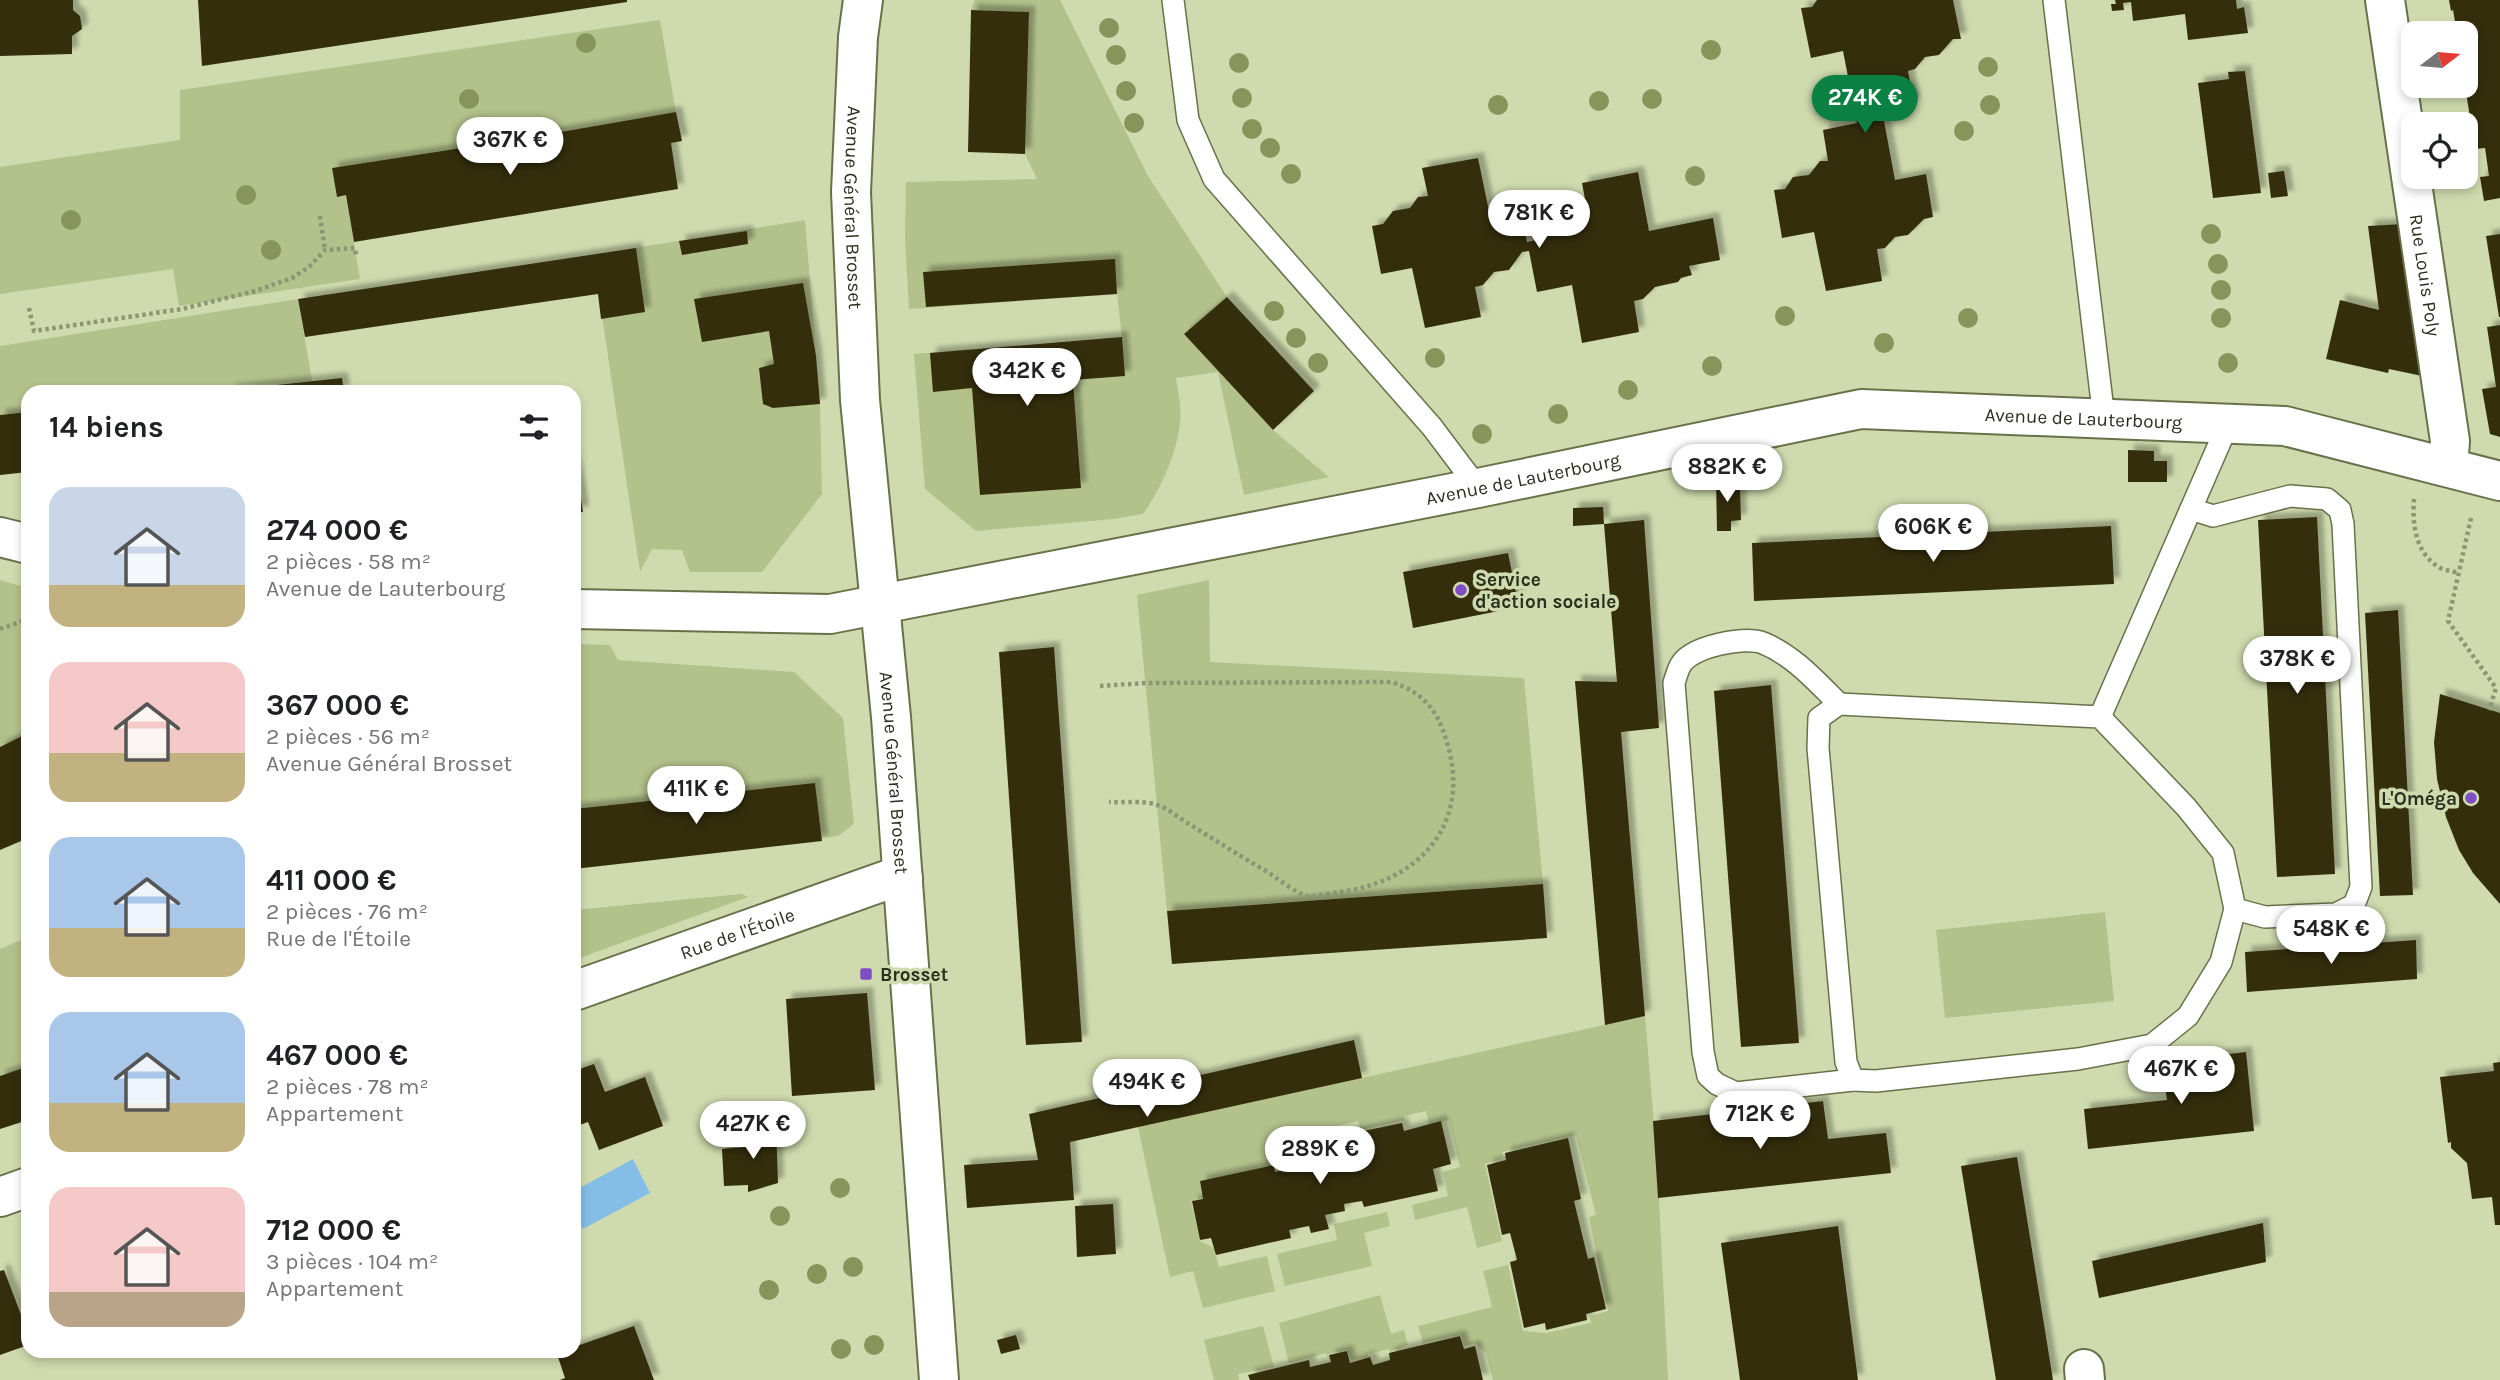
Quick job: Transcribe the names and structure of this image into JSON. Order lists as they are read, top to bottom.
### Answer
{
  "streets": {
    "street": [
      "Avenue Général Brosset",
      "Rue Louis Poly",
      "Avenue de Lauterbourg",
      "Rue de l'Étoile"
    ]
  },
  "crossings": [
    ["Avenue Général Brosset", "Avenue de Lauterbourg"],
    ["Avenue Général Brosset", "Rue de l'Étoile"],
    ["Rue Louis Poly", "Avenue de Lauterbourg"]
  ],
  "places": {
    "other": ["Service d'action sociale", "L'Oméga"],
    "transit": ["Brosset"]
  },
  "north": "right",
  "page": {
    "price": [
      "274K €",
      "367K €",
      "781K €",
      "342K €",
      "882K €",
      "606K €",
      "378K €",
      "411K €",
      "548K €",
      "467K €",
      "494K €",
      "712K €",
      "427K €",
      "289K €"
    ],
    "heading": "14 biens",
    "list": [
      {
        "name": "274 000 €",
        "note": "2 pièces · 58 m² · Avenue de Lauterbourg"
      },
      {
        "name": "367 000 €",
        "note": "2 pièces · 56 m² · Avenue Général Brosset"
      },
      {
        "name": "411 000 €",
        "note": "2 pièces · 76 m² · Rue de l'Étoile"
      },
      {
        "name": "467 000 €",
        "note": "2 pièces · 78 m² · Appartement"
      },
      {
        "name": "712 000 €",
        "note": "3 pièces · 104 m² · Appartement"
      }
    ]
  }
}
